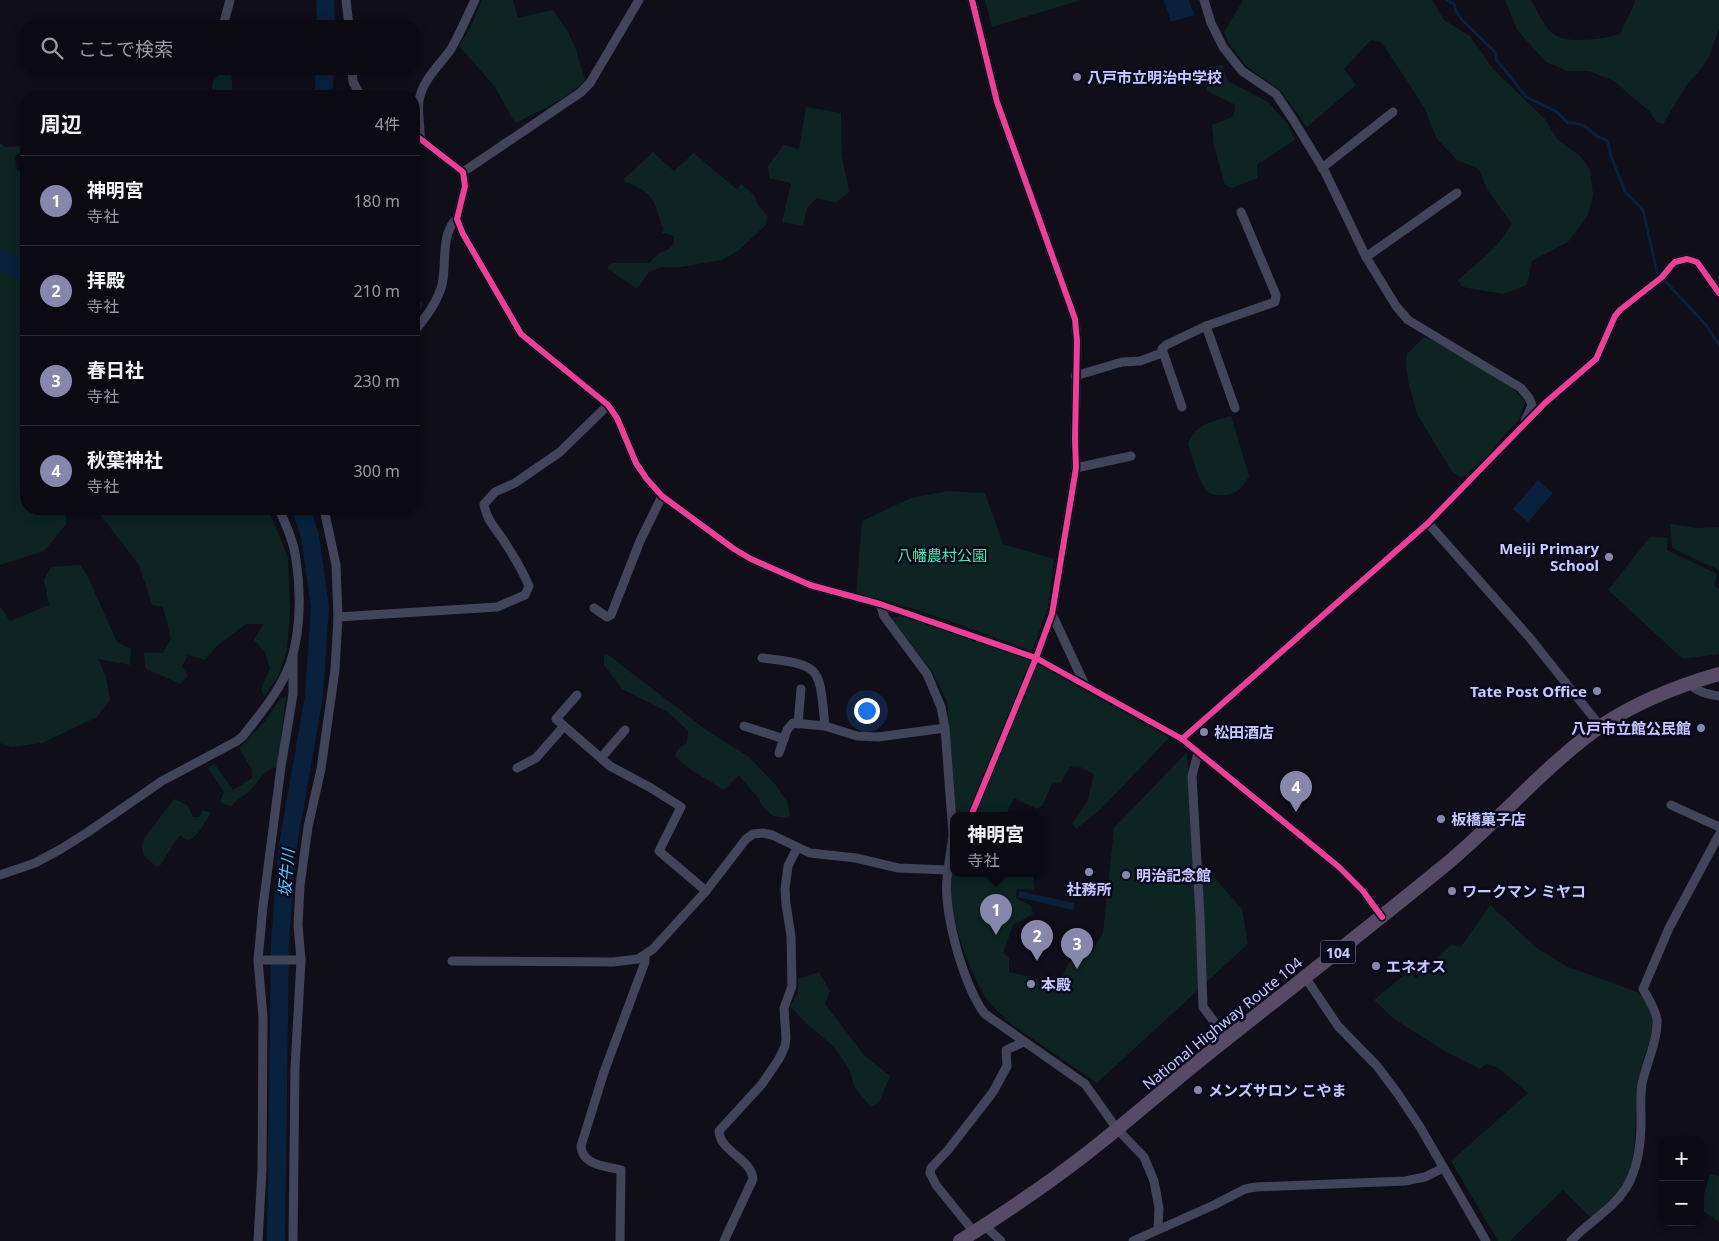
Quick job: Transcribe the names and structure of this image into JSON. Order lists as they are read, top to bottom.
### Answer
{
  "streets": {
    "highway": ["104", "National Highway Route 104"]
  },
  "water": ["坂牛川"],
  "parks": ["八幡農村公園"],
  "places": [
    "八戸市立明治中学校",
    "Meiji Primary School",
    "Tate Post Office",
    "八戸市立館公民館",
    "松田酒店",
    "板橋菓子店",
    "社務所",
    "明治記念館",
    "ワークマン ミヤコ",
    "エネオス",
    "本殿",
    "メンズサロン こやま"
  ],
  "page": {
    "search": "ここで検索",
    "heading": ["周辺", "4件"],
    "list": [
      {
        "mark": "1",
        "name": "神明宮",
        "note": "寺社",
        "value": "180 m"
      },
      {
        "mark": "2",
        "name": "拝殿",
        "note": "寺社",
        "value": "210 m"
      },
      {
        "mark": "3",
        "name": "春日社",
        "note": "寺社",
        "value": "230 m"
      },
      {
        "mark": "4",
        "name": "秋葉神社",
        "note": "寺社",
        "value": "300 m"
      }
    ],
    "pins": [
      "4",
      "1",
      "2",
      "3"
    ],
    "popup": ["神明宮", "寺社"],
    "map_buttons": ["+", "−"]
  }
}
